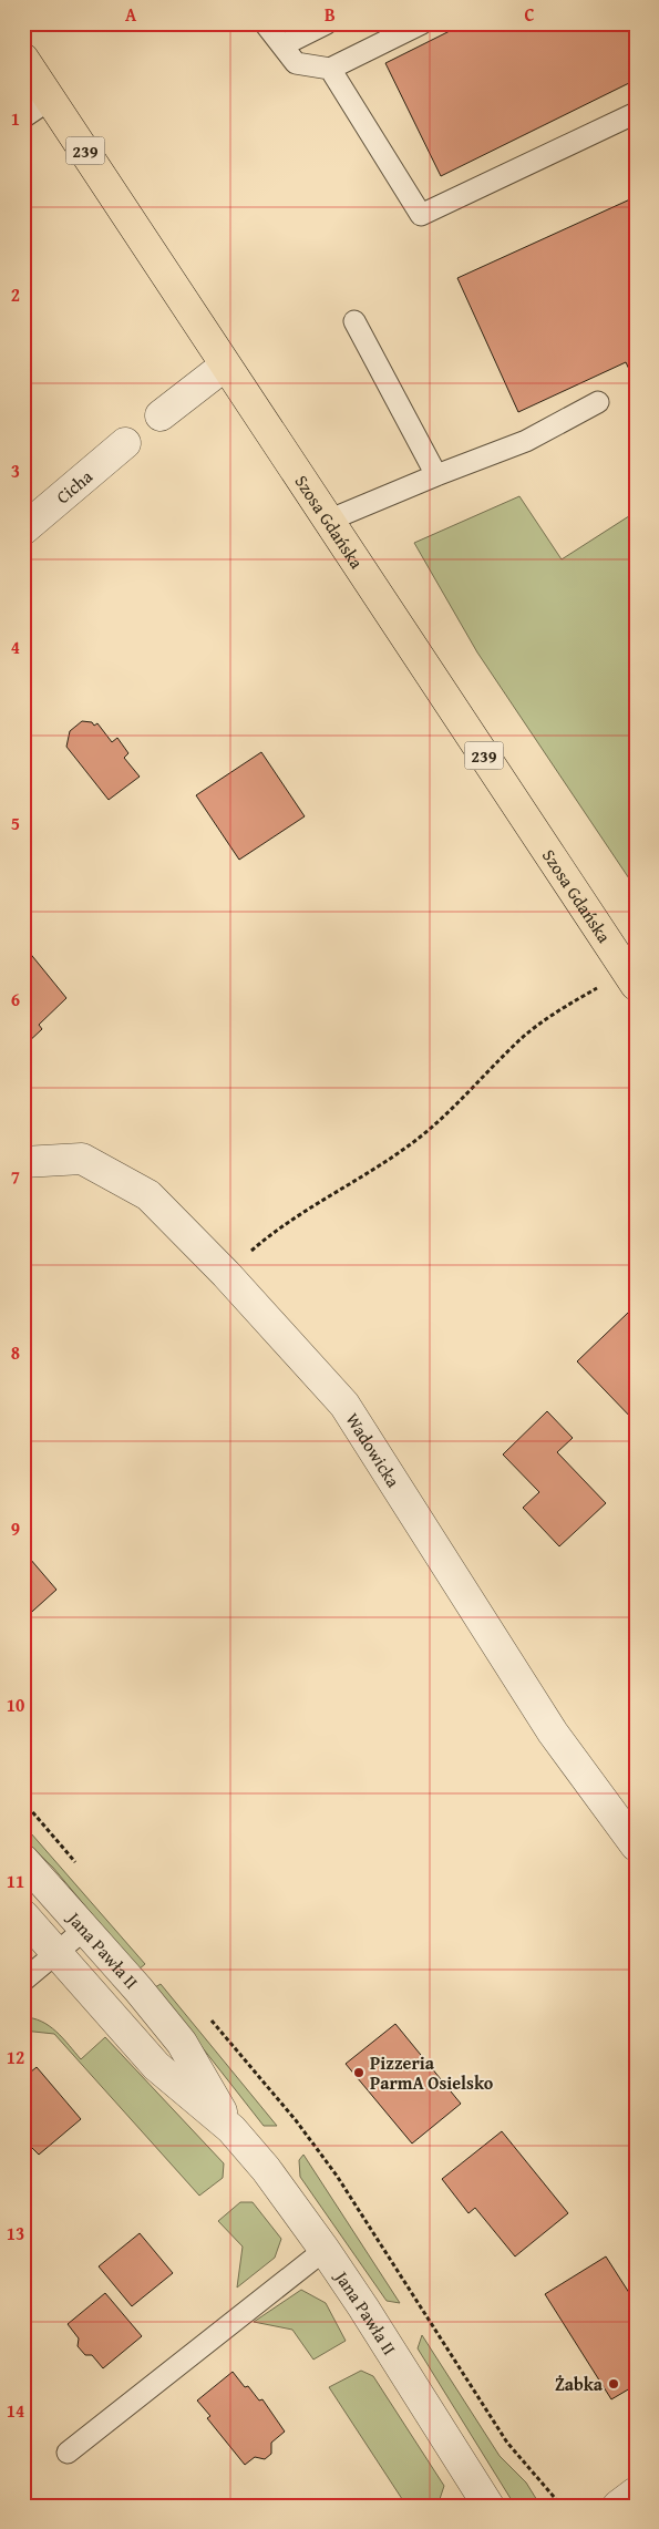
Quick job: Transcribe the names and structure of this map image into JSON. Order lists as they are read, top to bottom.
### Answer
{
  "streets": {
    "main road": ["239", "Szosa Gdańska"],
    "street": ["Cicha", "Wadowicka", "Jana Pawła II"]
  },
  "places": ["Pizzeria ParmA Osielsko", "Żabka"],
  "grid": {
    "columns": ["A", "B", "C"],
    "rows": [
      "1",
      "2",
      "3",
      "4",
      "5",
      "6",
      "7",
      "8",
      "9",
      "10",
      "11",
      "12",
      "13",
      "14"
    ]
  }
}
